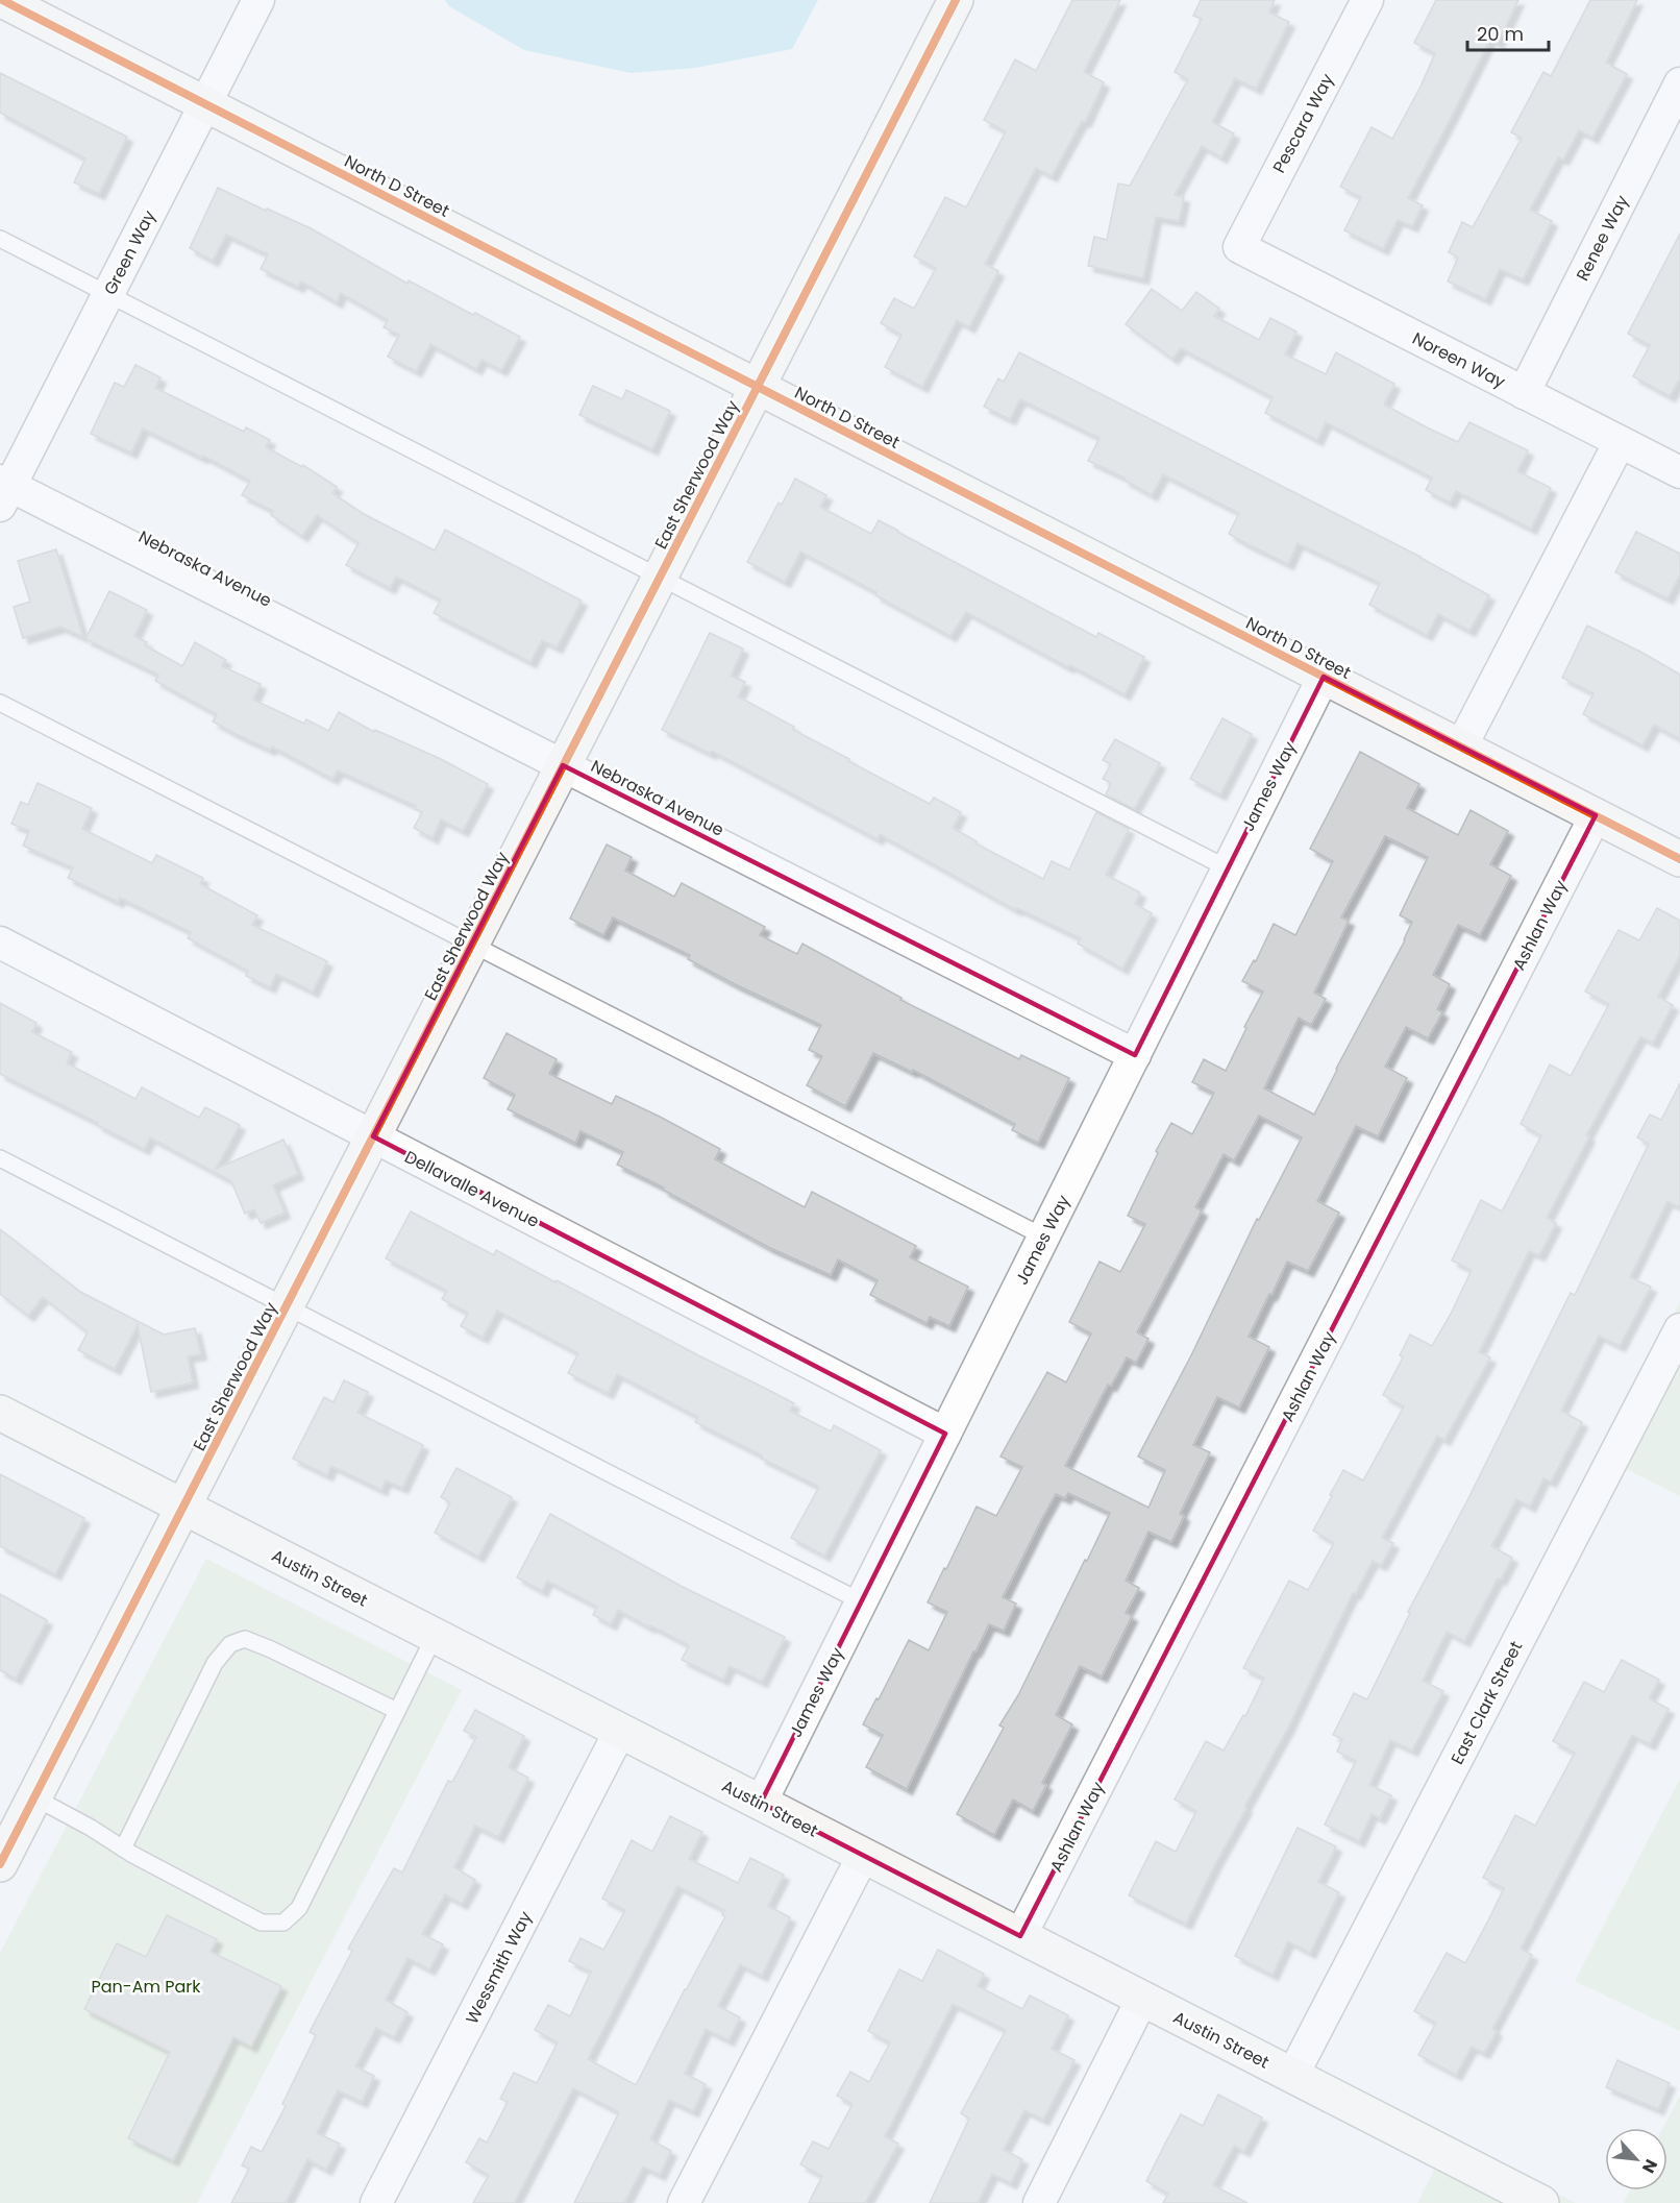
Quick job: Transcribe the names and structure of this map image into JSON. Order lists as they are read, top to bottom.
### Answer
{
  "streets": {
    "street": [
      "Pescara Way",
      "North D Street",
      "Renee Way",
      "Green Way",
      "Noreen Way",
      "East Sherwood Way",
      "Nebraska Avenue",
      "James Way",
      "Ashlan Way",
      "Dellavalle Avenue",
      "Austin Street",
      "East Clark Street",
      "Wessmith Way"
    ]
  },
  "crossings": [
    ["Pescara Way", "Noreen Way"],
    ["North D Street", "Green Way"],
    ["North D Street", "East Sherwood Way"],
    ["North D Street", "James Way"],
    ["North D Street", "Ashlan Way"],
    ["Renee Way", "Noreen Way"],
    ["Green Way", "Nebraska Avenue"],
    ["East Sherwood Way", "Nebraska Avenue"],
    ["East Sherwood Way", "Dellavalle Avenue"],
    ["East Sherwood Way", "Austin Street"],
    ["Nebraska Avenue", "James Way"],
    ["James Way", "Dellavalle Avenue"],
    ["James Way", "Austin Street"],
    ["Ashlan Way", "Austin Street"],
    ["Austin Street", "East Clark Street"],
    ["Austin Street", "Wessmith Way"]
  ],
  "parks": ["Pan-Am Park"],
  "scale_bar": "20 m",
  "north": "bottom right"
}
